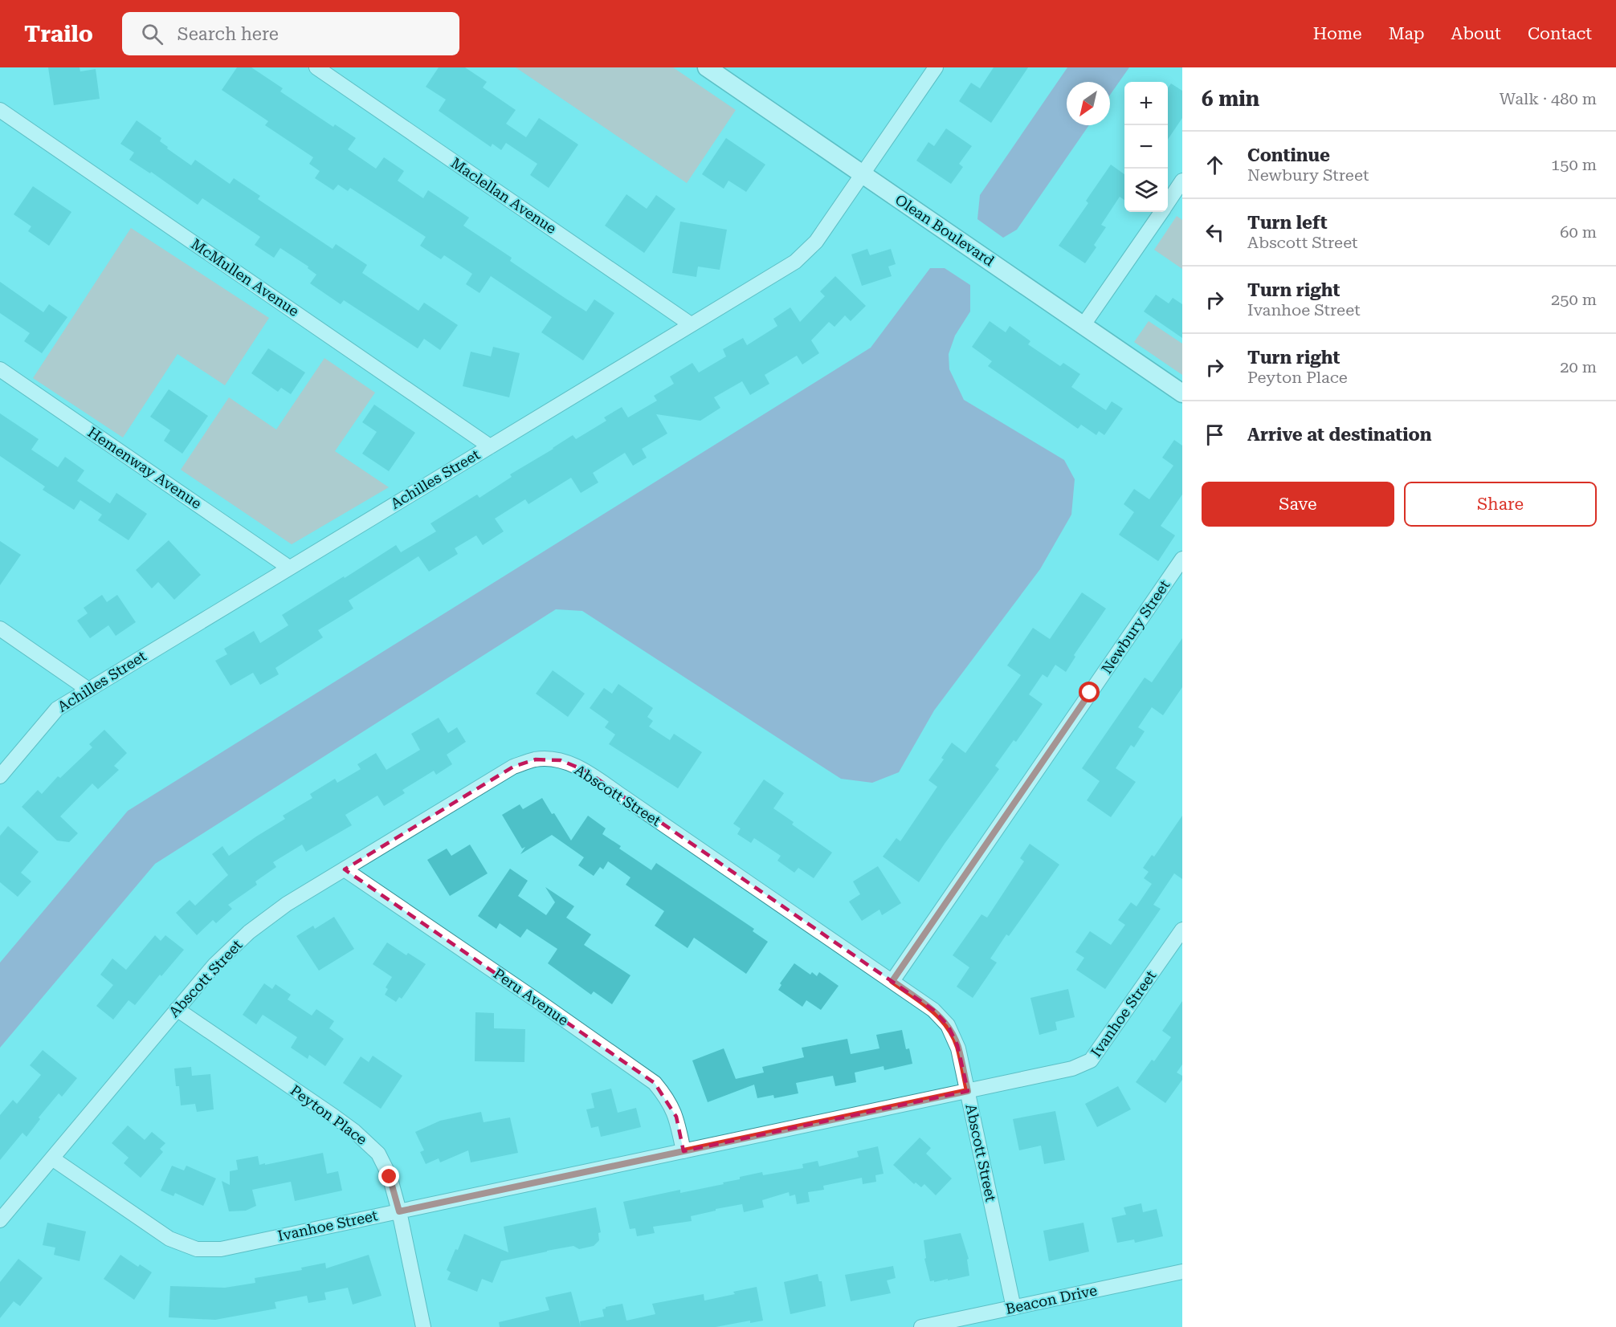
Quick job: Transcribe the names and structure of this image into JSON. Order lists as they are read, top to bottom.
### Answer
{
  "streets": {
    "street": [
      "Maclellan Avenue",
      "Olean Boulevard",
      "McMullen Avenue",
      "Hemenway Avenue",
      "Achilles Street",
      "Newbury Street",
      "Abscott Street",
      "Peru Avenue",
      "Ivanhoe Street",
      "Peyton Place",
      "Beacon Drive"
    ]
  },
  "crossings": [
    ["Maclellan Avenue", "Achilles Street"],
    ["Olean Boulevard", "Achilles Street"],
    ["McMullen Avenue", "Achilles Street"],
    ["Hemenway Avenue", "Achilles Street"],
    ["Newbury Street", "Abscott Street"],
    ["Abscott Street", "Peru Avenue"],
    ["Abscott Street", "Ivanhoe Street"],
    ["Abscott Street", "Peyton Place"],
    ["Abscott Street", "Beacon Drive"],
    ["Peru Avenue", "Ivanhoe Street"],
    ["Ivanhoe Street", "Peyton Place"]
  ],
  "north": "bottom left",
  "page": {
    "header": "Trailo",
    "search": "Search here",
    "nav": [
      "Home",
      "Map",
      "About",
      "Contact"
    ],
    "heading": ["6 min", "Walk · 480 m"],
    "map_buttons": ["+", "−"],
    "list": [
      ["Continue", "Newbury Street", "150 m"],
      ["Turn left", "Abscott Street", "60 m"],
      ["Turn right", "Ivanhoe Street", "250 m"],
      ["Turn right", "Peyton Place", "20 m"],
      "Arrive at destination"
    ],
    "buttons": ["Save", "Share"]
  }
}
